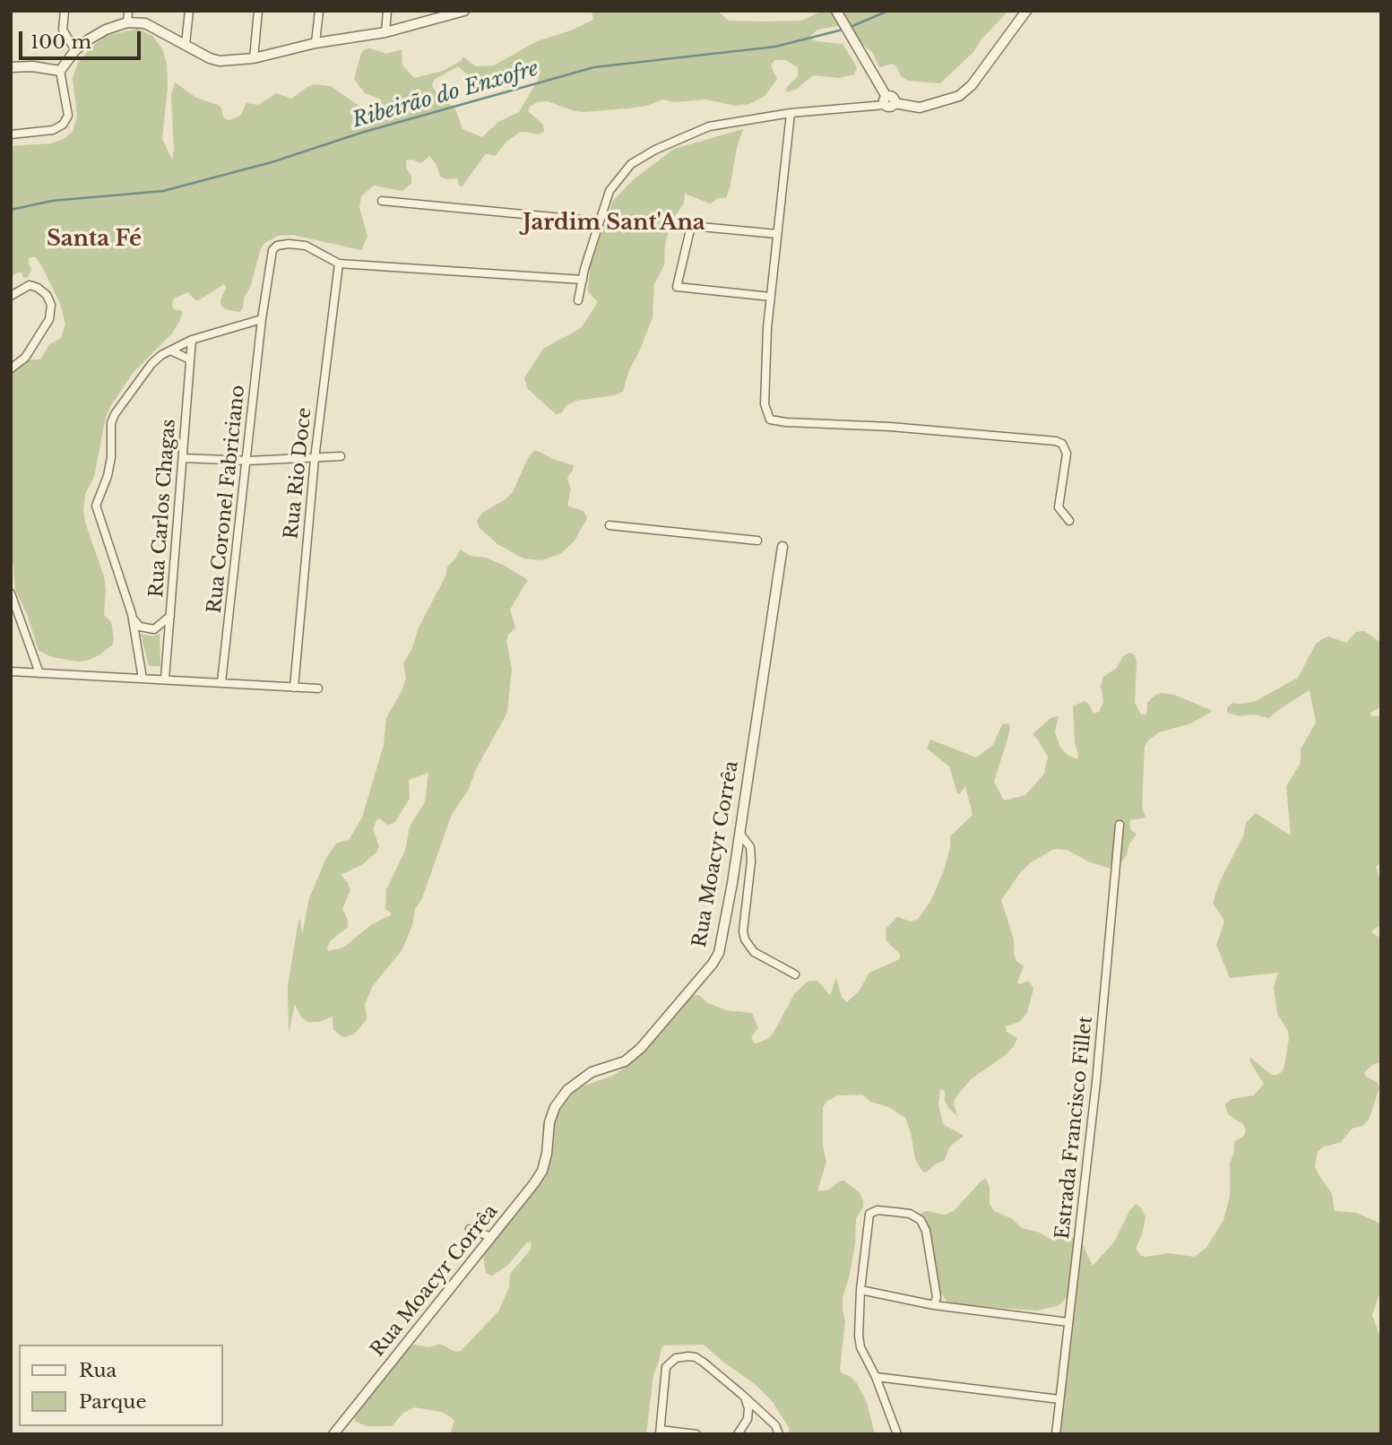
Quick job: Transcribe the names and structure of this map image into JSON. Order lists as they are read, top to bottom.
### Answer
{
  "streets": {
    "street": [
      "Rua Rio Doce",
      "Rua Coronel Fabriciano",
      "Rua Carlos Chagas",
      "Rua Moacyr Corrêa",
      "Estrada Francisco Fillet"
    ]
  },
  "crossings": [
    ["Rua Rio Doce", "Rua Coronel Fabriciano"]
  ],
  "districts": ["Jardim Sant'Ana", "Santa Fé"],
  "water": ["Ribeirão do Enxofre"],
  "legend": ["Rua", "Parque"],
  "scale_bar": "100 m"
}
